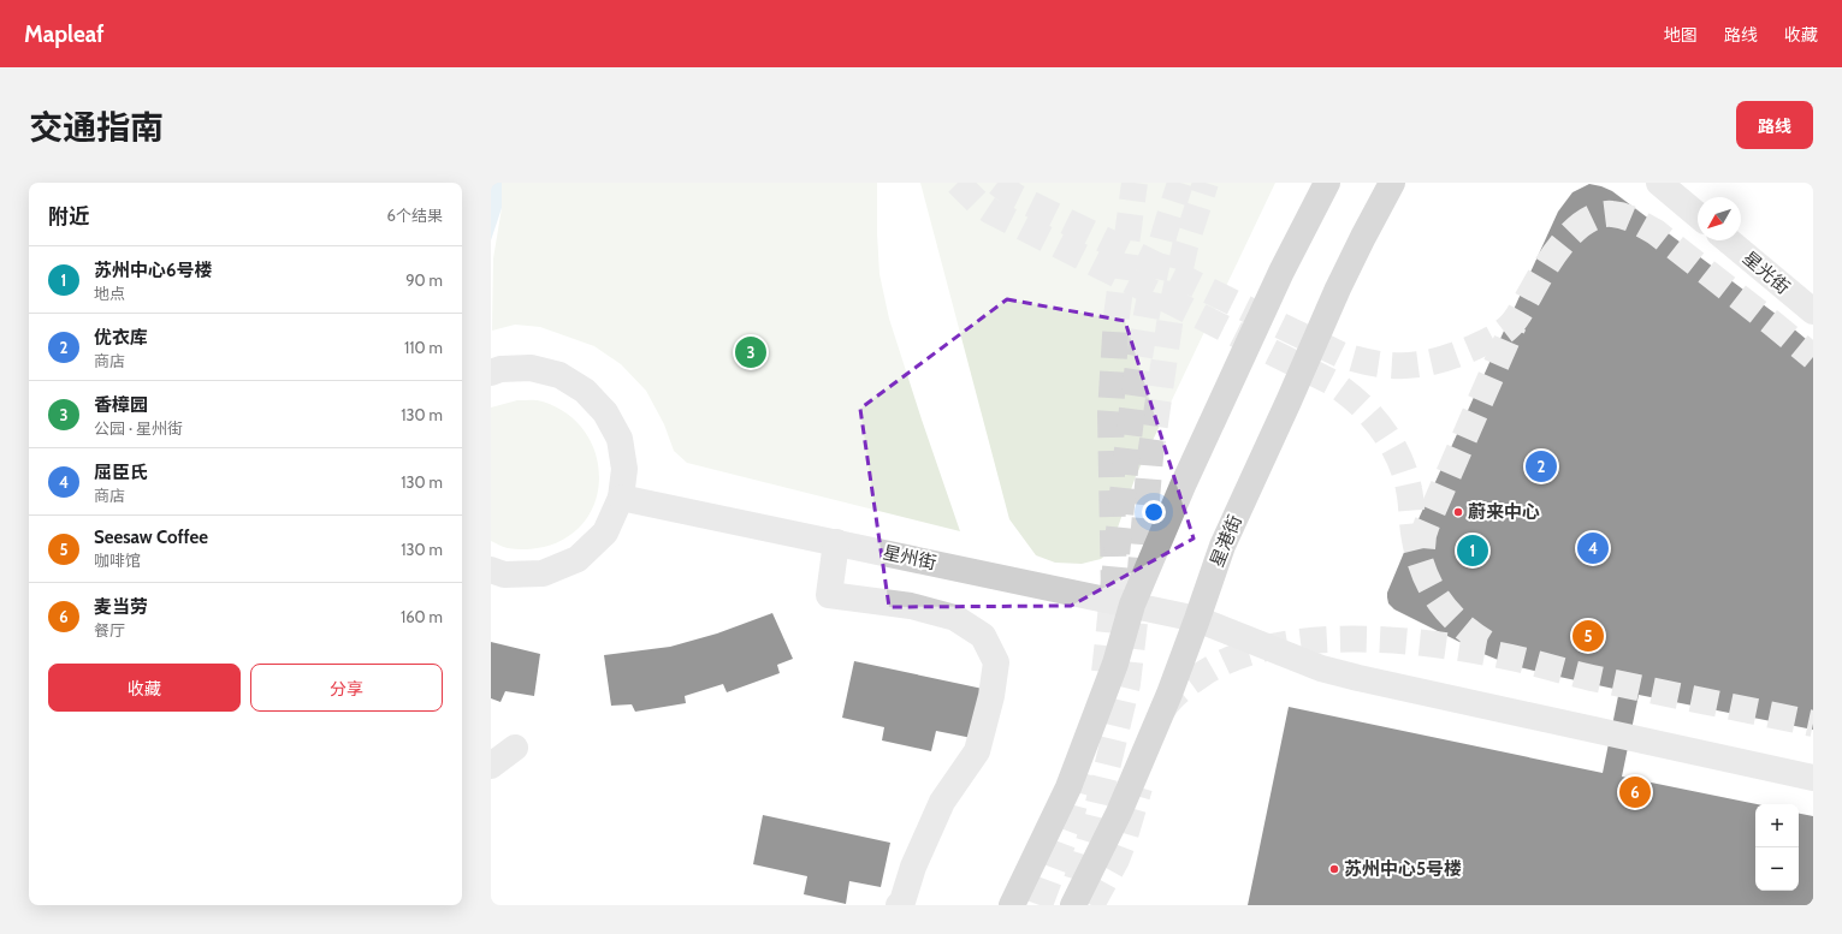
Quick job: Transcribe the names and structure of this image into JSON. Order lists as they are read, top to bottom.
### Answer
{
  "streets": {
    "main road": ["星港街"],
    "street": ["星光街", "星州街"]
  },
  "crossings": [
    ["星港街", "星州街"]
  ],
  "places": ["蔚来中心", "苏州中心5号楼"],
  "north": "bottom left",
  "page": {
    "header": "Mapleaf",
    "nav": ["地图", "路线", "收藏"],
    "title": "交通指南",
    "buttons": [
      "路线",
      ["收藏", "分享"]
    ],
    "heading": ["附近", "6个结果"],
    "list": [
      {
        "mark": "1",
        "name": "苏州中心6号楼",
        "note": "地点",
        "value": "90 m"
      },
      {
        "mark": "2",
        "name": "优衣库",
        "note": "商店",
        "value": "110 m"
      },
      {
        "mark": "3",
        "name": "香樟园",
        "note": "公园 · 星州街",
        "value": "130 m"
      },
      {
        "mark": "4",
        "name": "屈臣氏",
        "note": "商店",
        "value": "130 m"
      },
      {
        "mark": "5",
        "name": "Seesaw Coffee",
        "note": "咖啡馆",
        "value": "130 m"
      },
      {
        "mark": "6",
        "name": "麦当劳",
        "note": "餐厅",
        "value": "160 m"
      }
    ],
    "pins": [
      "3",
      "2",
      "4",
      "1",
      "5",
      "6"
    ],
    "map_buttons": ["+", "−"]
  }
}
